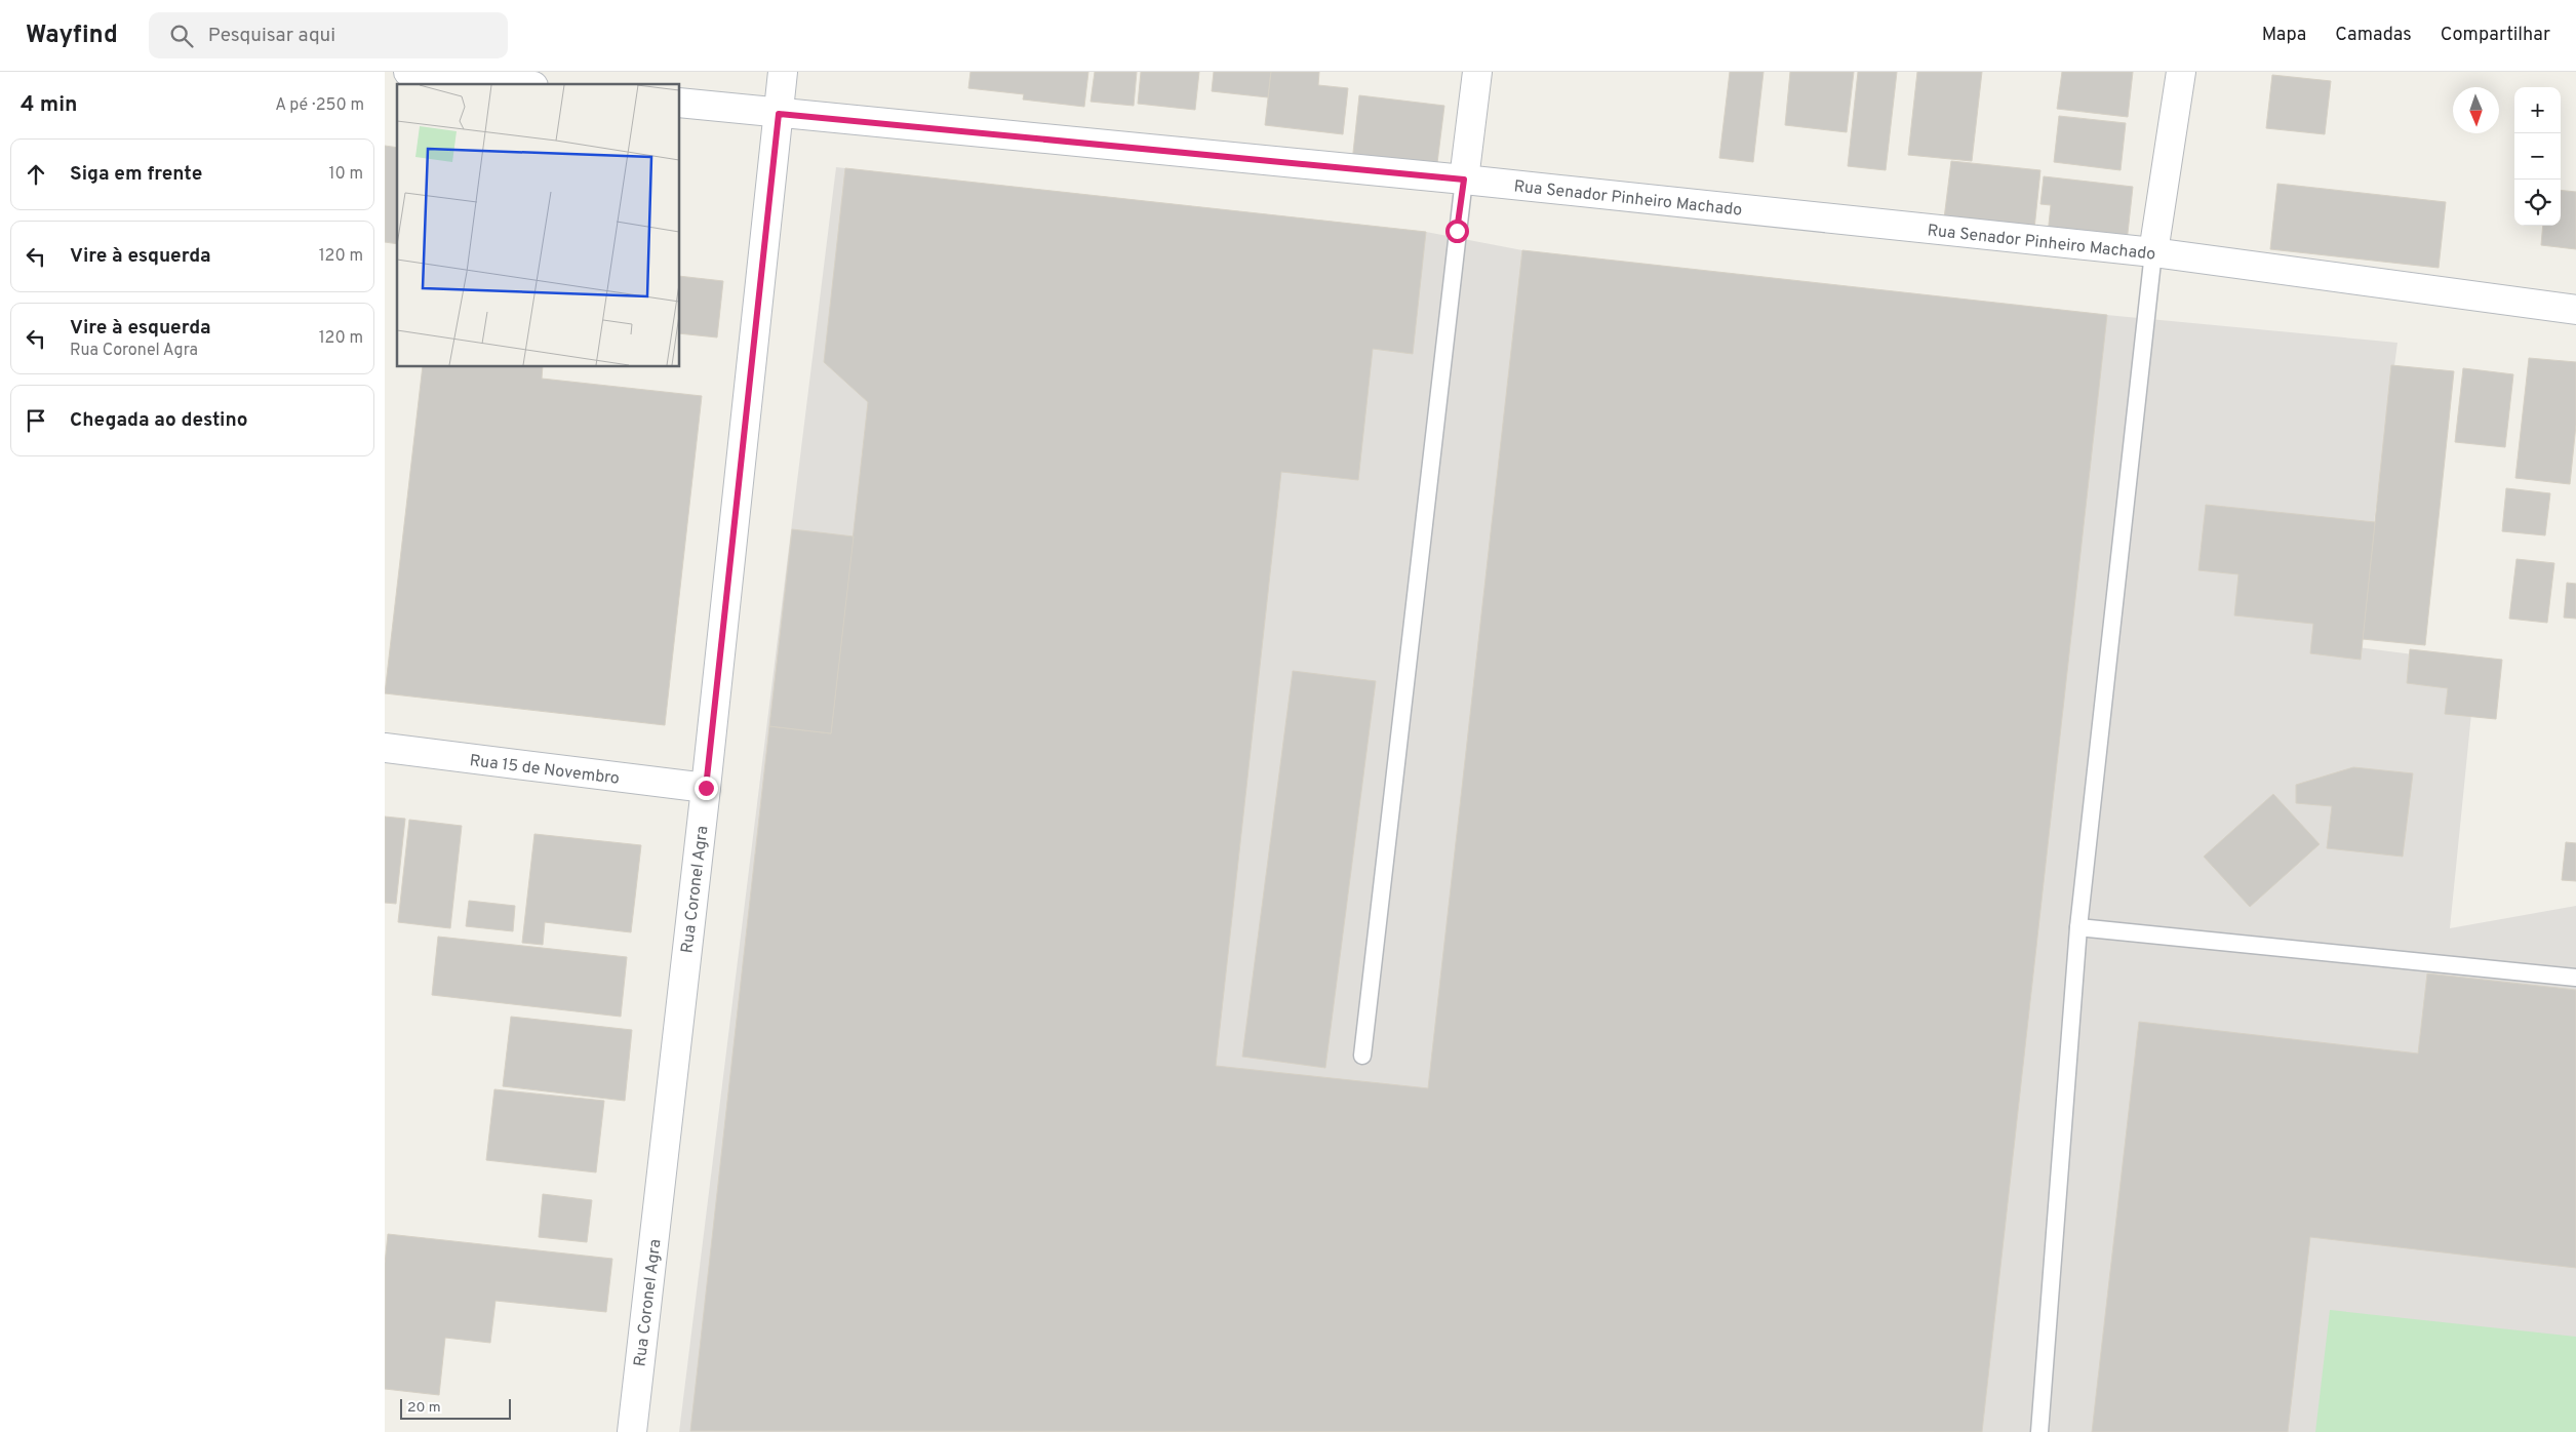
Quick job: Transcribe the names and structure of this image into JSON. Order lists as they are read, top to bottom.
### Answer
{
  "streets": {
    "street": ["Rua Senador Pinheiro Machado", "Rua 15 de Novembro", "Rua Coronel Agra"]
  },
  "crossings": [
    ["Rua Senador Pinheiro Machado", "Rua Coronel Agra"],
    ["Rua 15 de Novembro", "Rua Coronel Agra"]
  ],
  "scale_bar": "20 m",
  "north": "bottom",
  "page": {
    "header": "Wayfind",
    "search": "Pesquisar aqui",
    "nav": ["Mapa", "Camadas", "Compartilhar"],
    "heading": ["4 min", "A pé · 250 m"],
    "map_buttons": ["+", "−"],
    "list": [
      ["Siga em frente", "10 m"],
      ["Vire à esquerda", "120 m"],
      ["Vire à esquerda", "Rua Coronel Agra", "120 m"],
      "Chegada ao destino"
    ],
    "scale": "20 m"
  }
}
